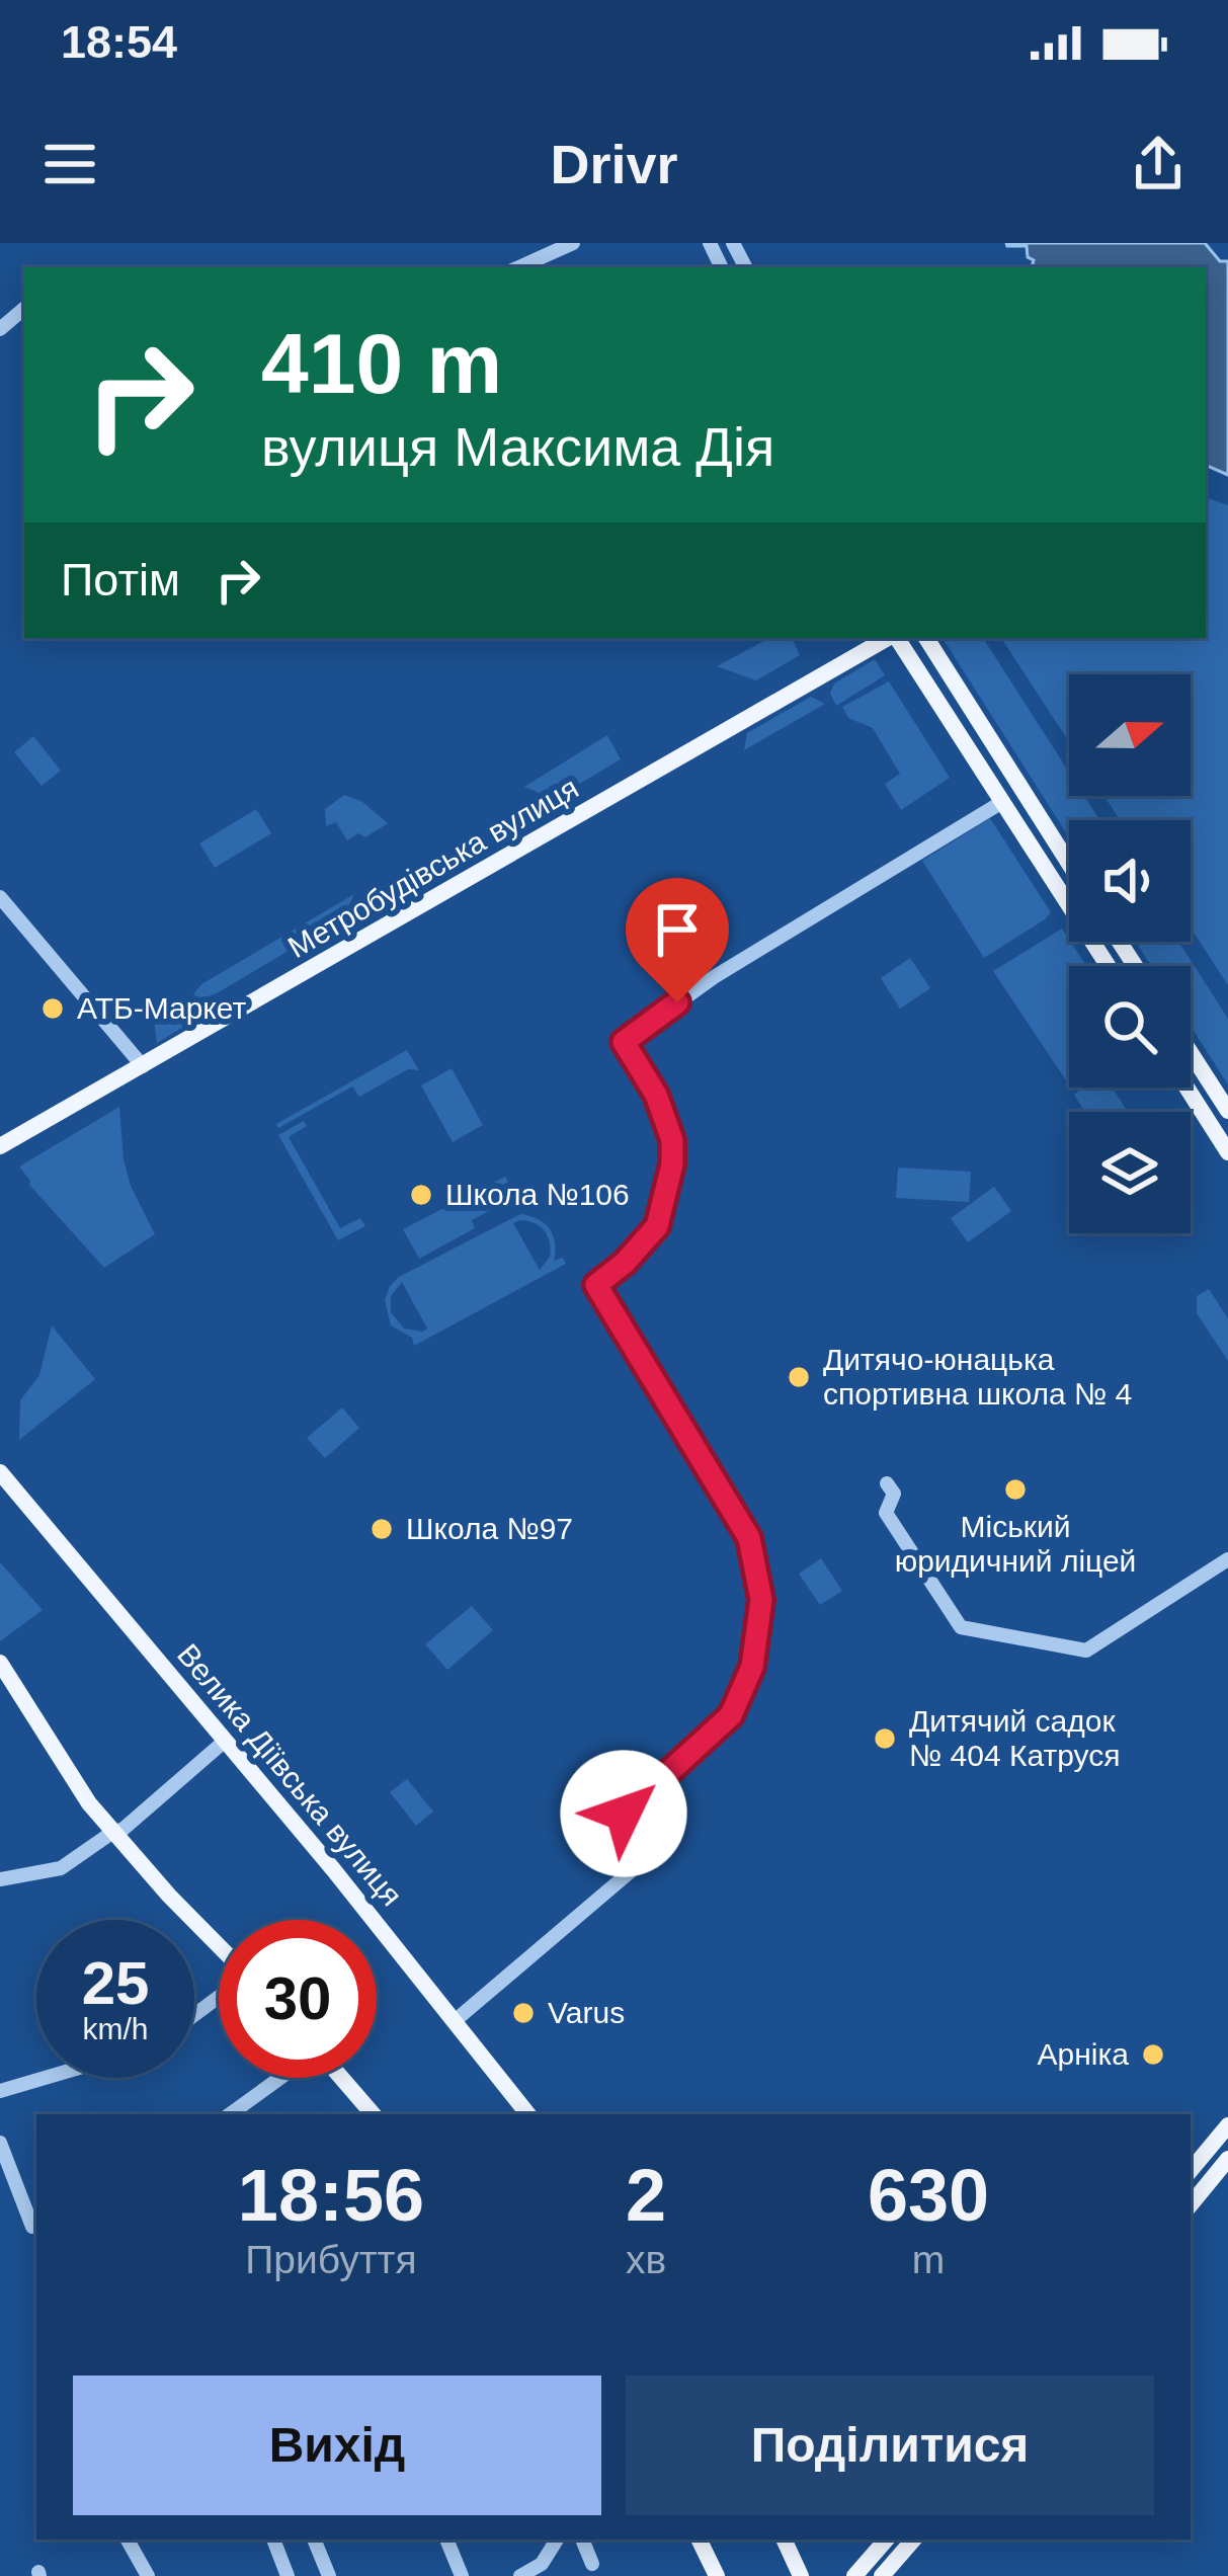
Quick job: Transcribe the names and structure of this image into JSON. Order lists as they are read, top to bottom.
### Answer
{
  "streets": {
    "main road": ["Метробудівська вулиця", "Велика Діївська вулиця"]
  },
  "places": [
    "АТБ-Маркет",
    "Школа №106",
    "Дитячо-юнацька спортивна школа № 4",
    "Міський юридичний ліцей",
    "Школа №97",
    "Дитячий садок № 404 Катруся",
    "Varus",
    "Арніка"
  ],
  "north": "right",
  "page": {
    "status": "18:54",
    "header": "Drivr",
    "turn": ["410 m", "вулиця Максима Дія"],
    "then": "Потім",
    "speed": "25 km/h",
    "limit": "30",
    "eta": [
      "18:56",
      "Прибуття",
      "2",
      "хв",
      "630",
      "m"
    ],
    "buttons": ["Вихід", "Поділитися"]
  }
}
